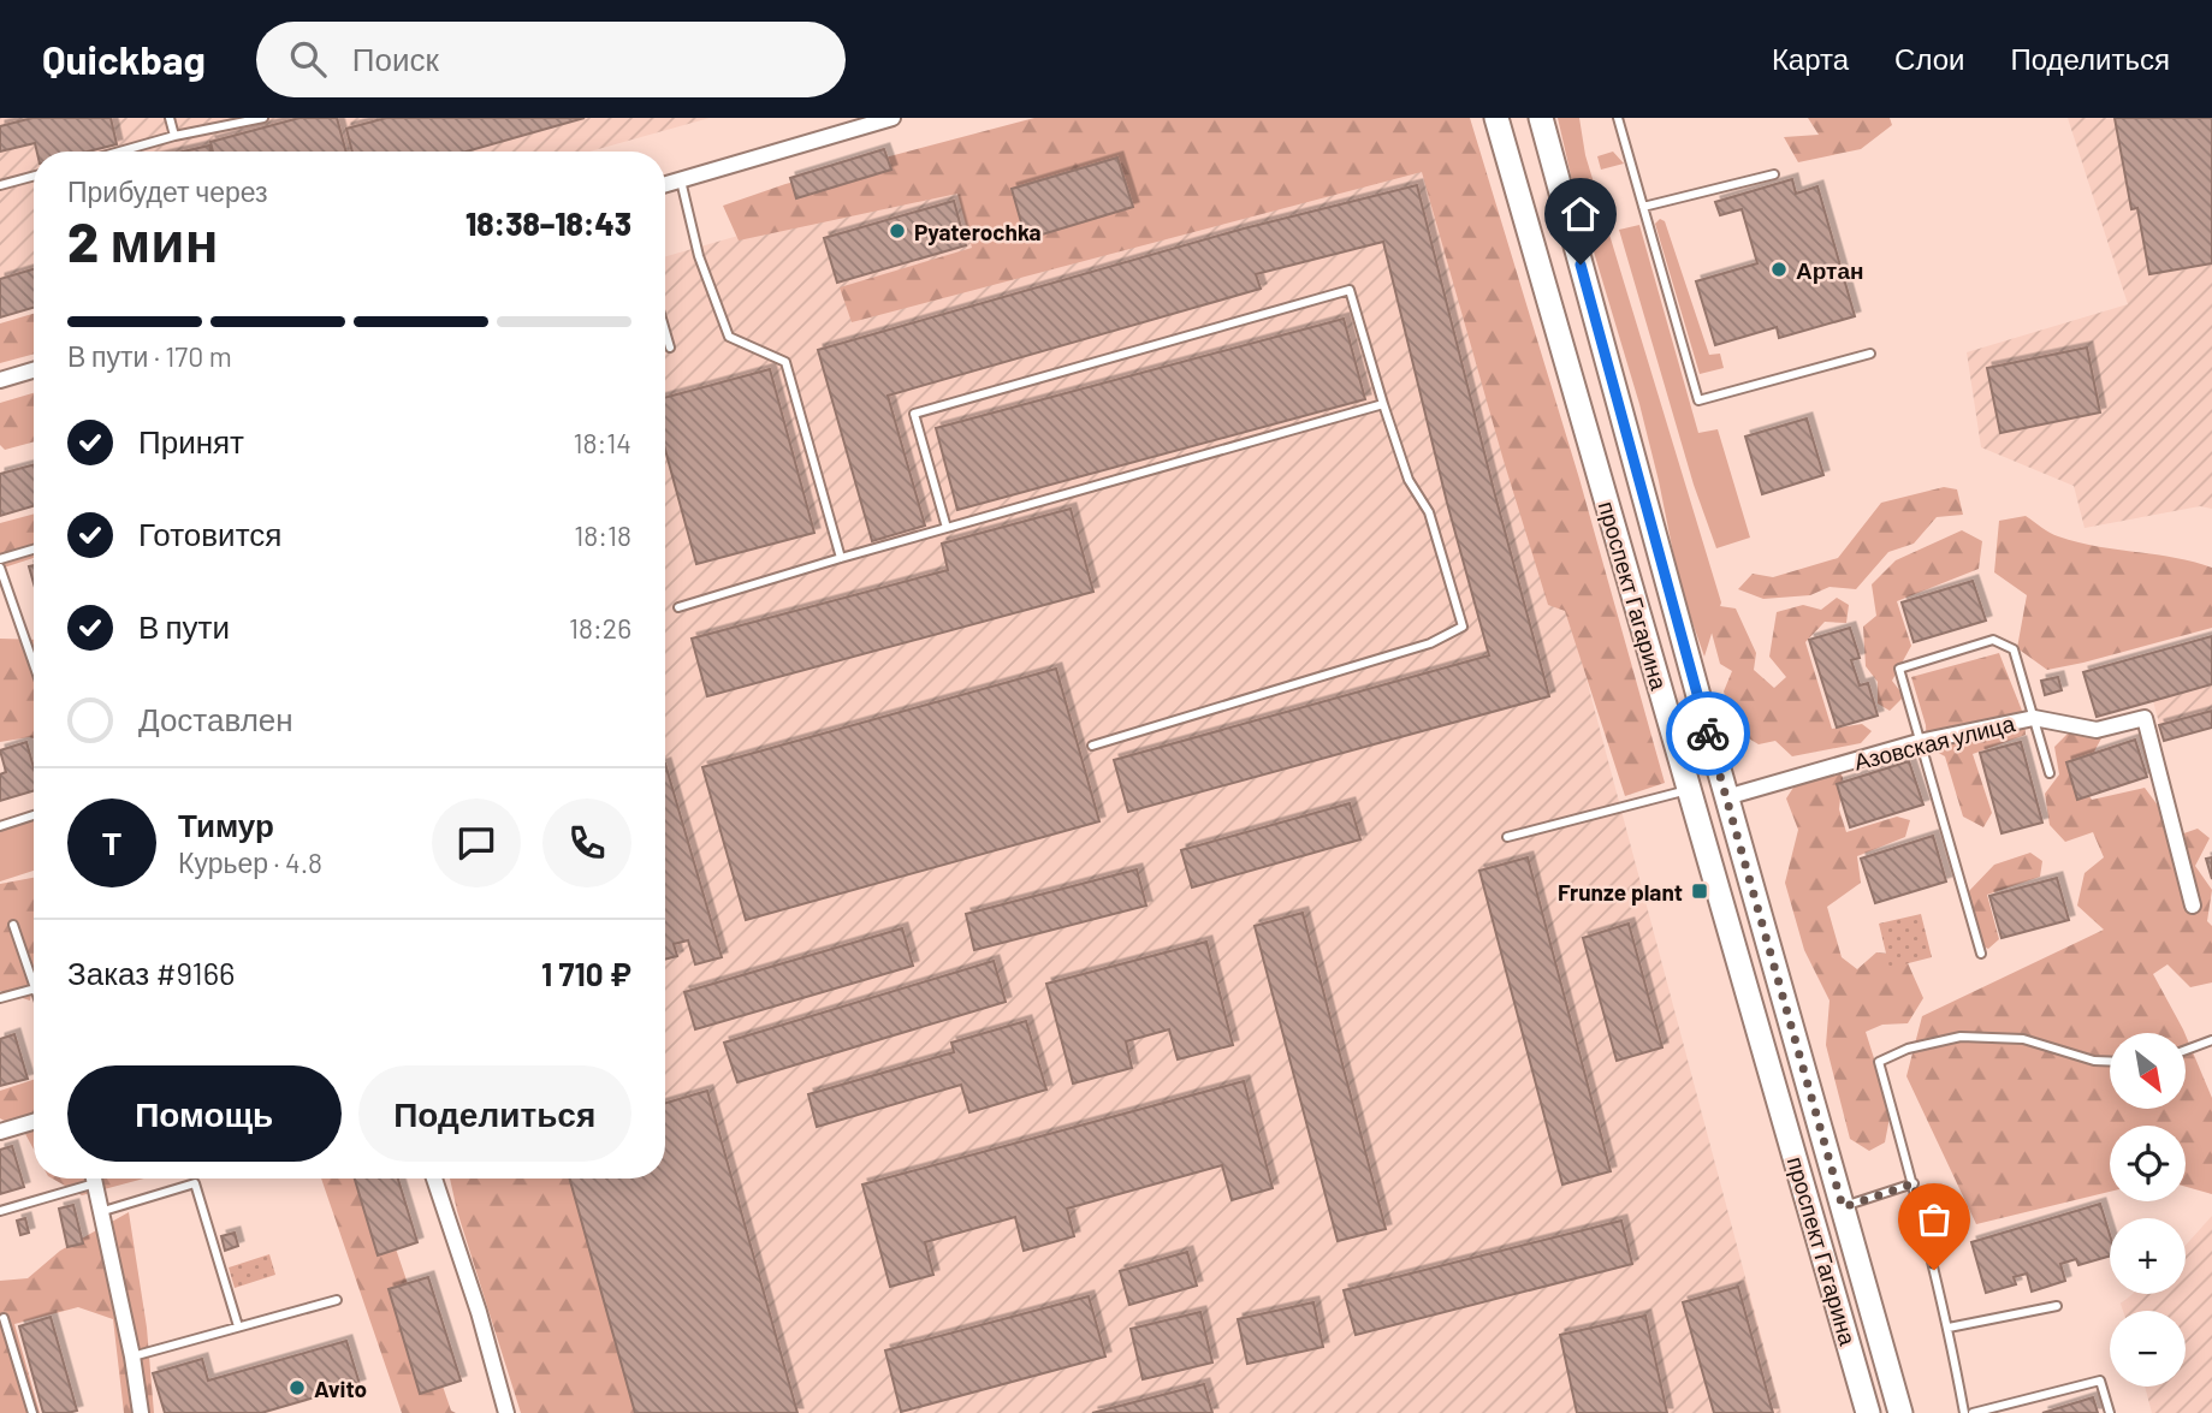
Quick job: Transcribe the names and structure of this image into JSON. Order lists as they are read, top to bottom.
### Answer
{
  "streets": {
    "main road": ["проспект Гагарина"],
    "street": ["Азовская улица"]
  },
  "crossings": [
    ["проспект Гагарина", "Азовская улица"]
  ],
  "places": {
    "other": ["Pyaterochka", "Артан", "Avito"],
    "transit": ["Frunze plant"]
  },
  "north": "bottom right",
  "page": {
    "header": "Quickbag",
    "search": "Поиск",
    "nav": ["Карта", "Слои", "Поделиться"],
    "heading": ["2 мин", "Прибудет через", "18:38–18:43"],
    "panel": [
      "Тимур",
      "Курьер · 4.8",
      "Заказ #9166",
      "1 710 ₽"
    ],
    "bar": "В пути · 170 m",
    "list": [
      ["Принят", "18:14"],
      ["Готовится", "18:18"],
      ["В пути", "18:26"],
      "Доставлен"
    ],
    "round": "Т",
    "map_buttons": ["+", "−"],
    "buttons": ["Помощь", "Поделиться"]
  }
}
